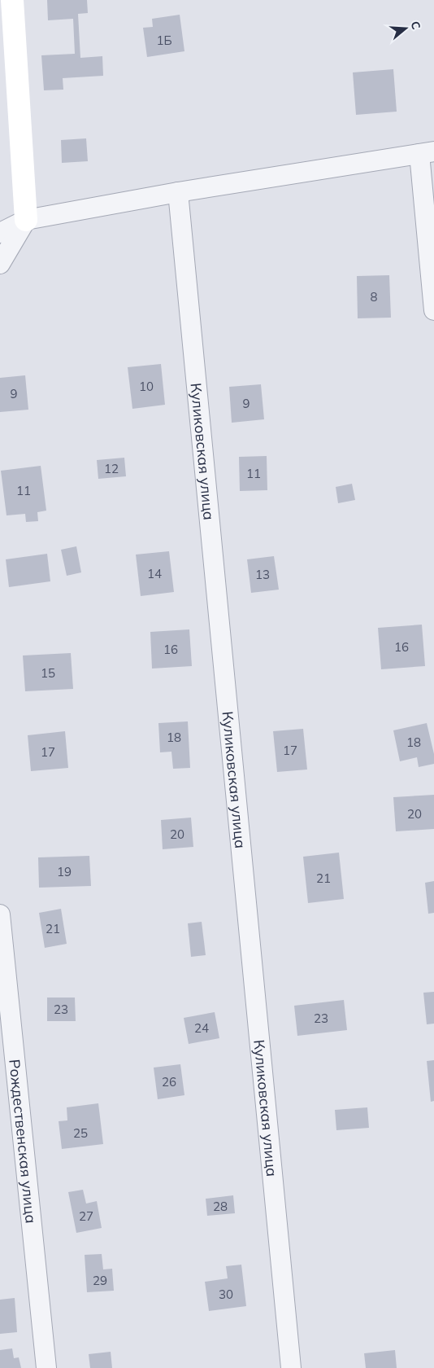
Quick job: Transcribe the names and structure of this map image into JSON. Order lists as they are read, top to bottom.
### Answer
{
  "streets": {
    "street": ["Куликовская улица", "Рождественская улица"]
  },
  "house_numbers": [
    "1Б",
    "8",
    "10",
    "9",
    "9",
    "12",
    "11",
    "11",
    "14",
    "13",
    "16",
    "16",
    "15",
    "18",
    "18",
    "17",
    "17",
    "20",
    "20",
    "19",
    "21",
    "21",
    "23",
    "23",
    "24",
    "26",
    "25",
    "28",
    "27",
    "29",
    "30"
  ],
  "north": "right"
}
